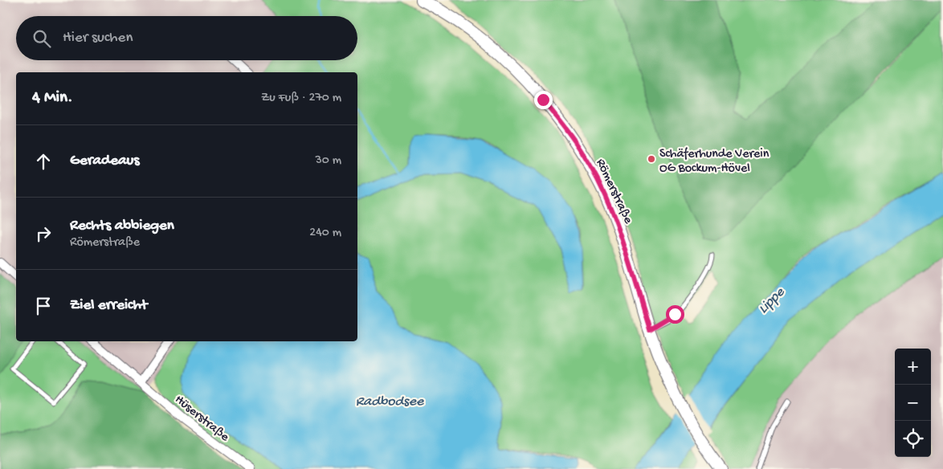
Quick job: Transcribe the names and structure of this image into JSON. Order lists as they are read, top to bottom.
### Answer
{
  "streets": {
    "main road": ["Römerstraße"],
    "street": ["Hüserstraße"]
  },
  "water": ["Lippe", "Radbodsee"],
  "places": ["Schäferhunde Verein OG Bockum-Hövel"],
  "page": {
    "search": "Hier suchen",
    "heading": ["4 Min.", "Zu Fuß · 270 m"],
    "list": [
      ["Geradeaus", "30 m"],
      ["Rechts abbiegen", "Römerstraße", "240 m"],
      "Ziel erreicht"
    ],
    "map_buttons": ["+", "−"]
  }
}
